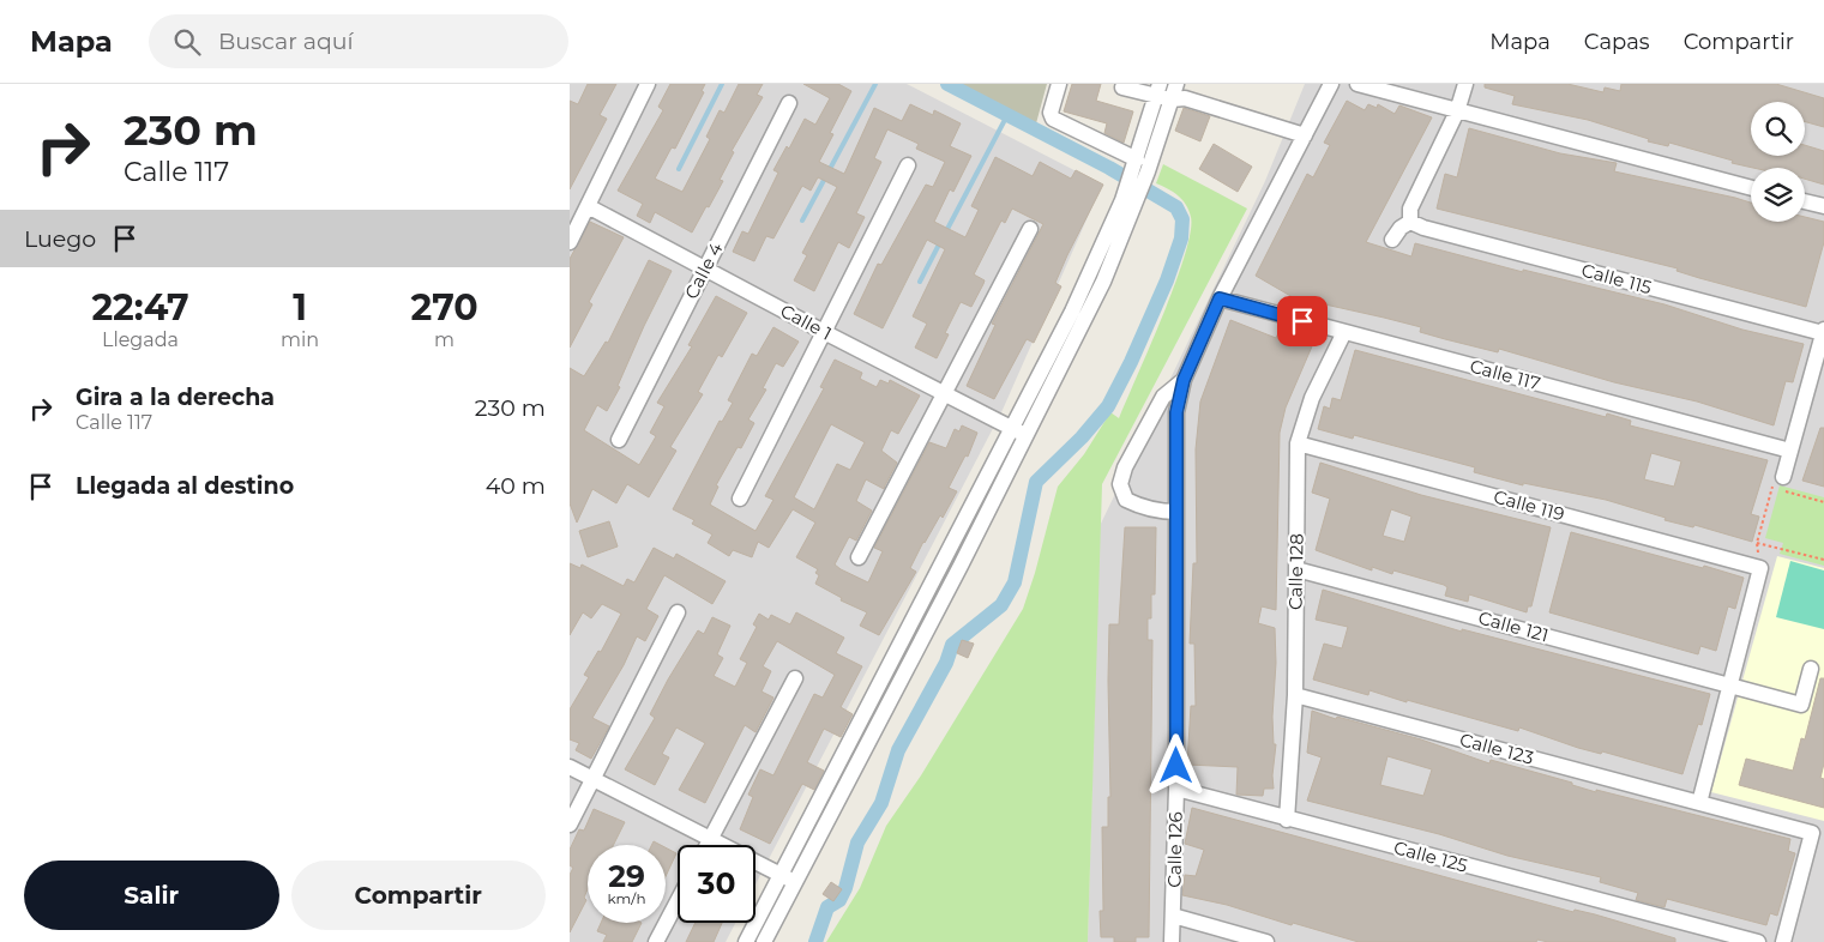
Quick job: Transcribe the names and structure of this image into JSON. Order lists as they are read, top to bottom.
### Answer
{
  "streets": {
    "street": [
      "Calle 4",
      "Calle 115",
      "Calle 1",
      "Calle 117",
      "Calle 119",
      "Calle 128",
      "Calle 121",
      "Calle 123",
      "Calle 126",
      "Calle 125"
    ]
  },
  "crossings": [
    ["Calle 4", "Calle 1"],
    ["Calle 117", "Calle 128"],
    ["Calle 117", "Calle 126"],
    ["Calle 119", "Calle 128"],
    ["Calle 128", "Calle 121"],
    ["Calle 128", "Calle 123"],
    ["Calle 128", "Calle 125"],
    ["Calle 126", "Calle 125"]
  ],
  "page": {
    "header": "Mapa",
    "search": "Buscar aquí",
    "nav": ["Mapa", "Capas", "Compartir"],
    "turn": ["230 m", "Calle 117"],
    "then": "Luego",
    "eta": [
      "22:47",
      "Llegada",
      "1",
      "min",
      "270",
      "m"
    ],
    "list": [
      {
        "name": "Gira a la derecha",
        "note": "Calle 117",
        "value": "230 m"
      },
      {
        "name": "Llegada al destino",
        "value": "40 m"
      }
    ],
    "speed": "29 km/h",
    "limit": "30",
    "buttons": ["Salir", "Compartir"]
  }
}
